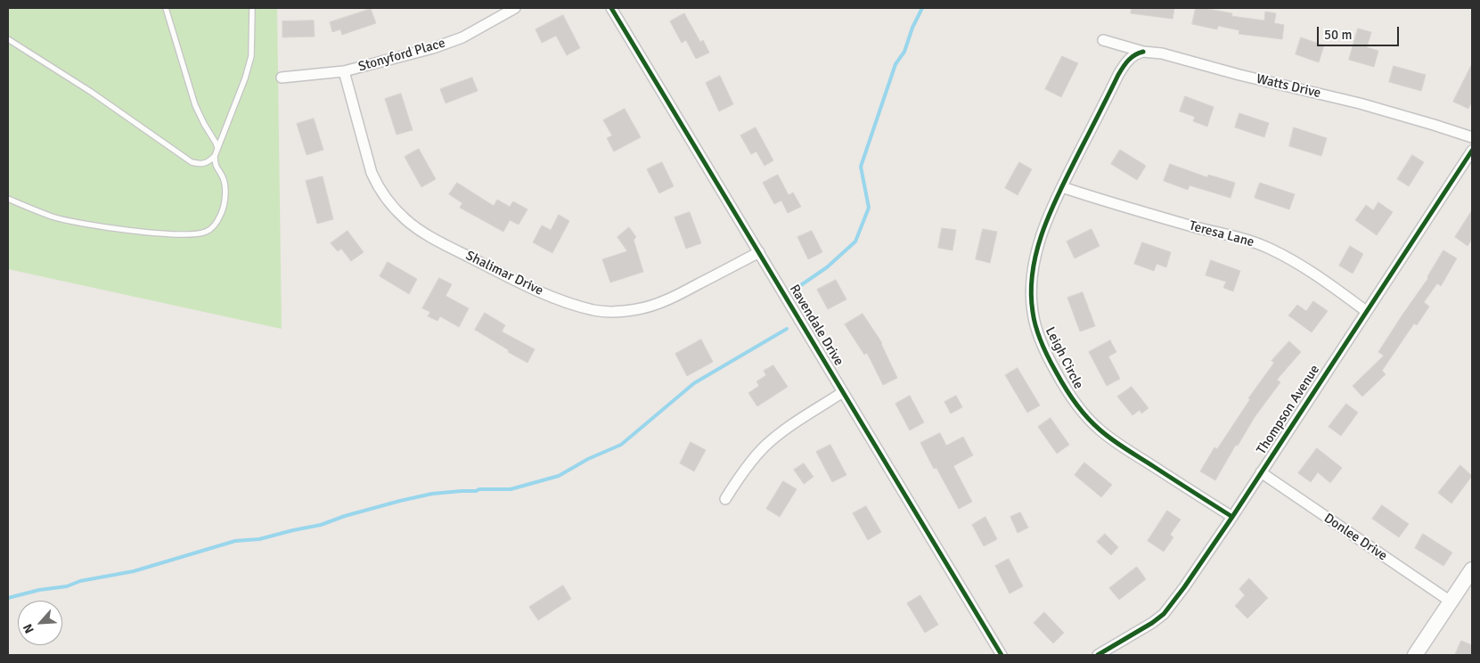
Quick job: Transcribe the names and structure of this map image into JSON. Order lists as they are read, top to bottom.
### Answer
{
  "streets": {
    "street": [
      "Stonyford Place",
      "Watts Drive",
      "Teresa Lane",
      "Shalimar Drive",
      "Ravendale Drive",
      "Leigh Circle",
      "Thompson Avenue",
      "Donlee Drive"
    ]
  },
  "crossings": [
    ["Stonyford Place", "Shalimar Drive"],
    ["Watts Drive", "Leigh Circle"],
    ["Teresa Lane", "Leigh Circle"],
    ["Teresa Lane", "Thompson Avenue"],
    ["Shalimar Drive", "Ravendale Drive"],
    ["Leigh Circle", "Thompson Avenue"],
    ["Thompson Avenue", "Donlee Drive"]
  ],
  "scale_bar": "50 m",
  "north": "bottom left"
}
